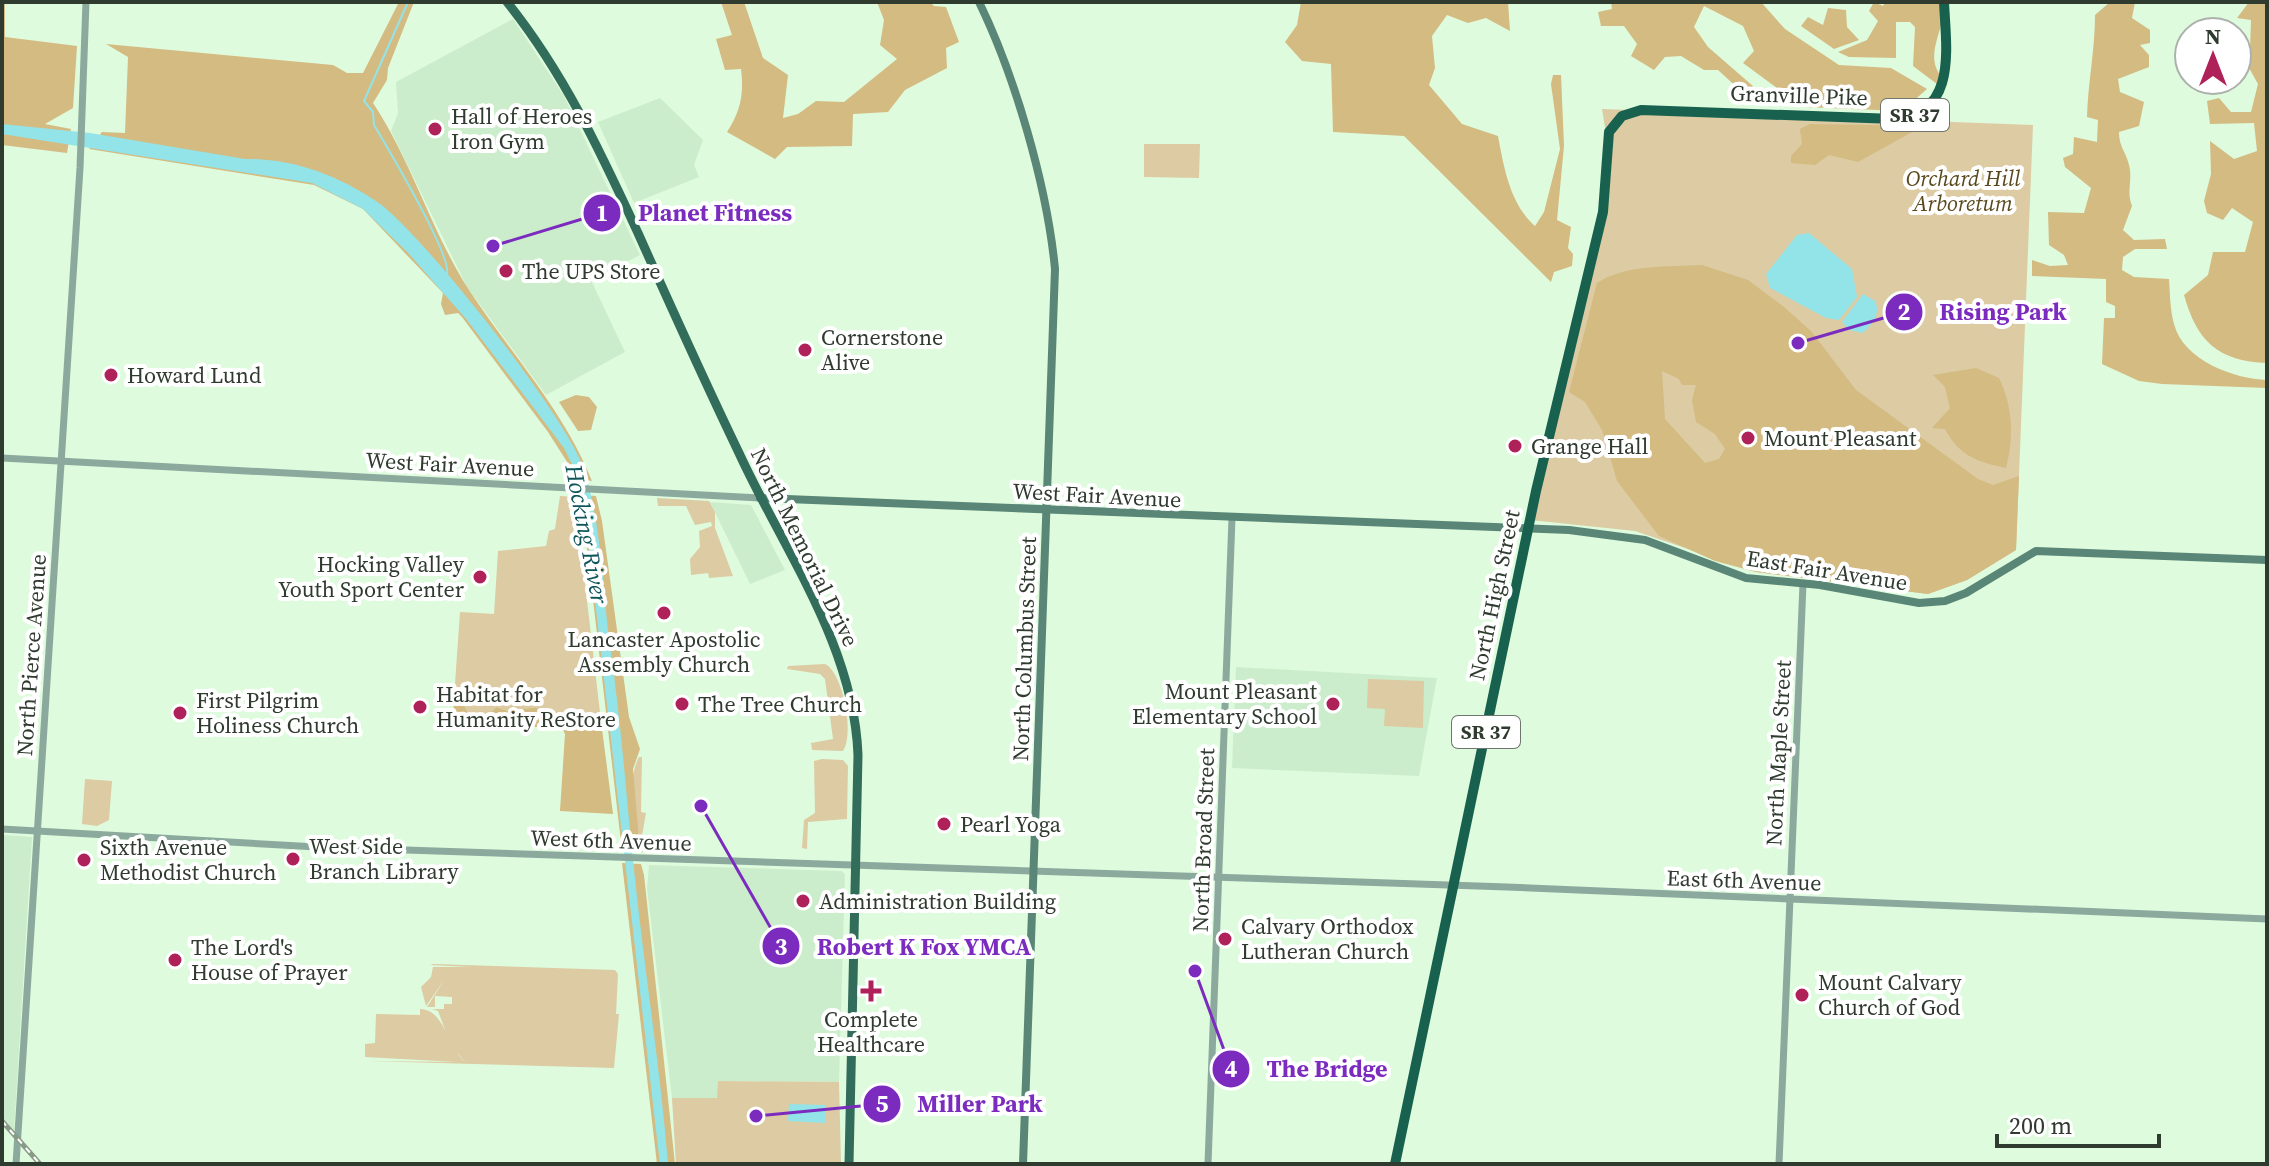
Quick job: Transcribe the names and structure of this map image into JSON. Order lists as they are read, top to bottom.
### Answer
{
  "streets": {
    "highway": ["Granville Pike", "SR 37", "North High Street"],
    "main road": [
      "West Fair Avenue",
      "North Memorial Drive",
      "East Fair Avenue",
      "North Columbus Street"
    ],
    "street": [
      "North Pierce Avenue",
      "North Maple Street",
      "West 6th Avenue",
      "North Broad Street",
      "East 6th Avenue"
    ]
  },
  "crossings": [
    ["Granville Pike", "North High Street"],
    ["West Fair Avenue", "North Memorial Drive"],
    ["West Fair Avenue", "East Fair Avenue"],
    ["West Fair Avenue", "North Columbus Street"],
    ["West Fair Avenue", "North Pierce Avenue"],
    ["West Fair Avenue", "North Broad Street"],
    ["North Memorial Drive", "West 6th Avenue"],
    ["East Fair Avenue", "North High Street"],
    ["East Fair Avenue", "North Maple Street"],
    ["East Fair Avenue", "North Broad Street"],
    ["North High Street", "East 6th Avenue"],
    ["North Columbus Street", "West 6th Avenue"],
    ["North Pierce Avenue", "West 6th Avenue"],
    ["North Maple Street", "East 6th Avenue"],
    ["West 6th Avenue", "North Broad Street"],
    ["West 6th Avenue", "East 6th Avenue"],
    ["North Broad Street", "East 6th Avenue"]
  ],
  "water": ["Hocking River"],
  "parks": ["Orchard Hill Arboretum"],
  "places": {
    "other": [
      "Hall of Heroes Iron Gym",
      "Planet Fitness",
      "The UPS Store",
      "Rising Park",
      "Cornerstone Alive",
      "Howard Lund",
      "Mount Pleasant",
      "Grange Hall",
      "Hocking Valley Youth Sport Center",
      "Lancaster Apostolic Assembly Church",
      "The Tree Church",
      "Mount Pleasant Elementary School",
      "Habitat for Humanity ReStore",
      "First Pilgrim Holiness Church",
      "Robert K Fox YMCA",
      "Pearl Yoga",
      "West Side Branch Library",
      "Sixth Avenue Methodist Church",
      "Administration Building",
      "Calvary Orthodox Lutheran Church",
      "The Lord's House of Prayer",
      "The Bridge",
      "Mount Calvary Church of God",
      "Miller Park"
    ],
    "health": ["Complete Healthcare"]
  },
  "scale_bar": "200 m",
  "north": "top"
}
